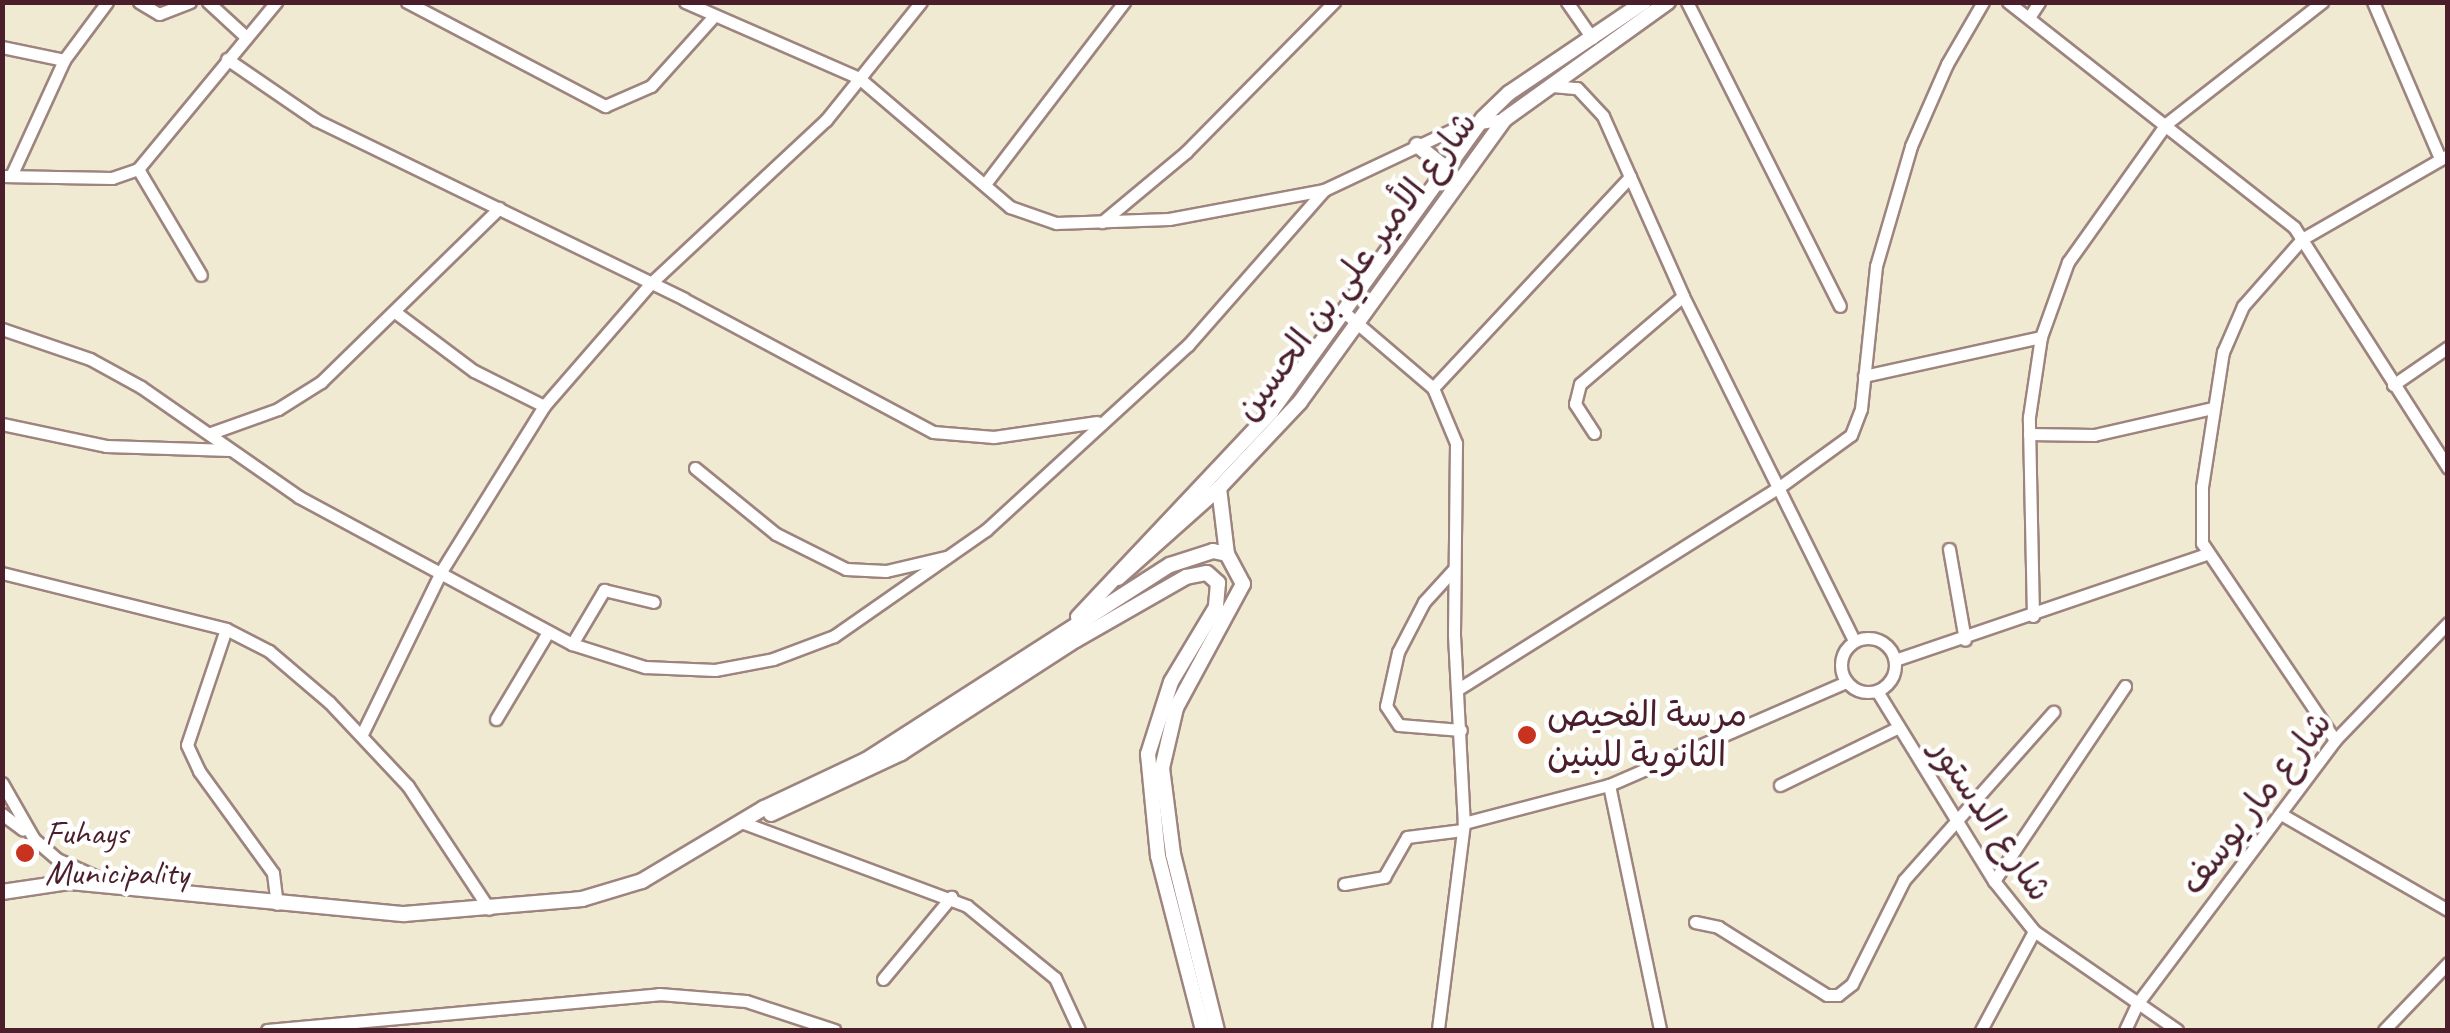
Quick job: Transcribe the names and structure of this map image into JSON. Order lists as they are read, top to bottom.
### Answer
{
  "streets": {
    "street": ["شارع الأمير علي بن الحسين", "شارع مار يوسف", "شارع الدستور"]
  },
  "crossings": [
    ["شارع مار يوسف", "شارع الدستور"]
  ],
  "places": ["مرسة الفحيص الثانوية للبنين", "Fuhays Municipality"]
}
